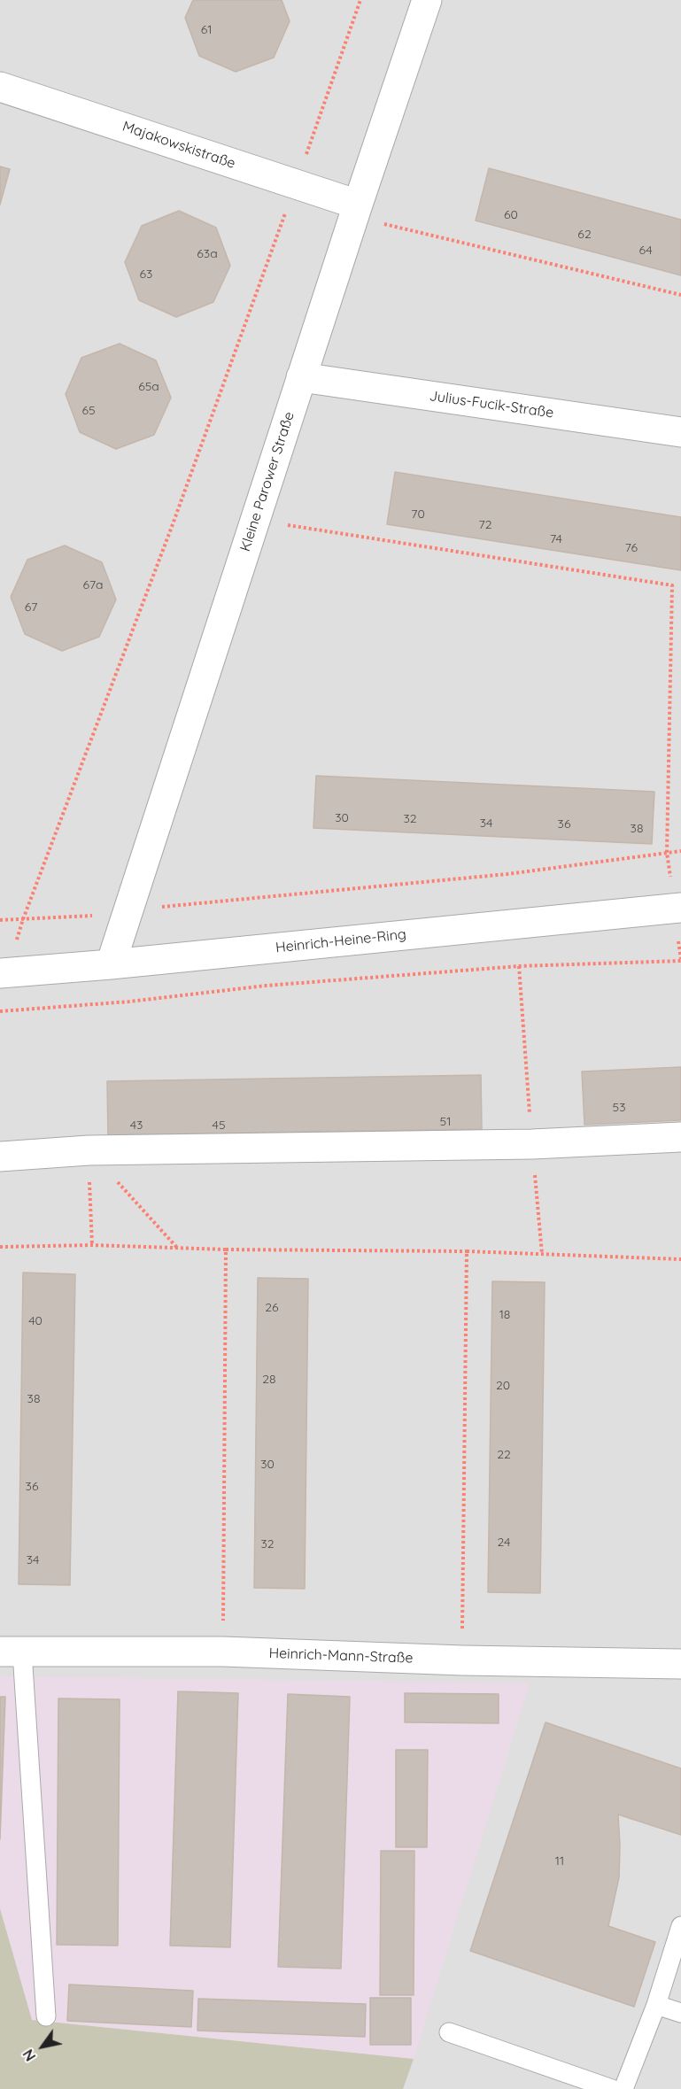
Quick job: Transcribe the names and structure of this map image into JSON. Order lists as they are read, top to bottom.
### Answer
{
  "streets": {
    "street": [
      "Majakowskistraße",
      "Julius-Fucik-Straße",
      "Kleine Parower Straße",
      "Heinrich-Heine-Ring",
      "Heinrich-Mann-Straße"
    ]
  },
  "crossings": [
    ["Majakowskistraße", "Kleine Parower Straße"],
    ["Julius-Fucik-Straße", "Kleine Parower Straße"],
    ["Kleine Parower Straße", "Heinrich-Heine-Ring"]
  ],
  "house_numbers": [
    "61",
    "60",
    "62",
    "64",
    "63a",
    "63",
    "65a",
    "65",
    "70",
    "72",
    "74",
    "76",
    "67a",
    "67",
    "30",
    "32",
    "34",
    "36",
    "38",
    "53",
    "51",
    "43",
    "45",
    "26",
    "18",
    "40",
    "28",
    "20",
    "38",
    "22",
    "30",
    "36",
    "24",
    "32",
    "34",
    "11"
  ],
  "north": "bottom left"
}
